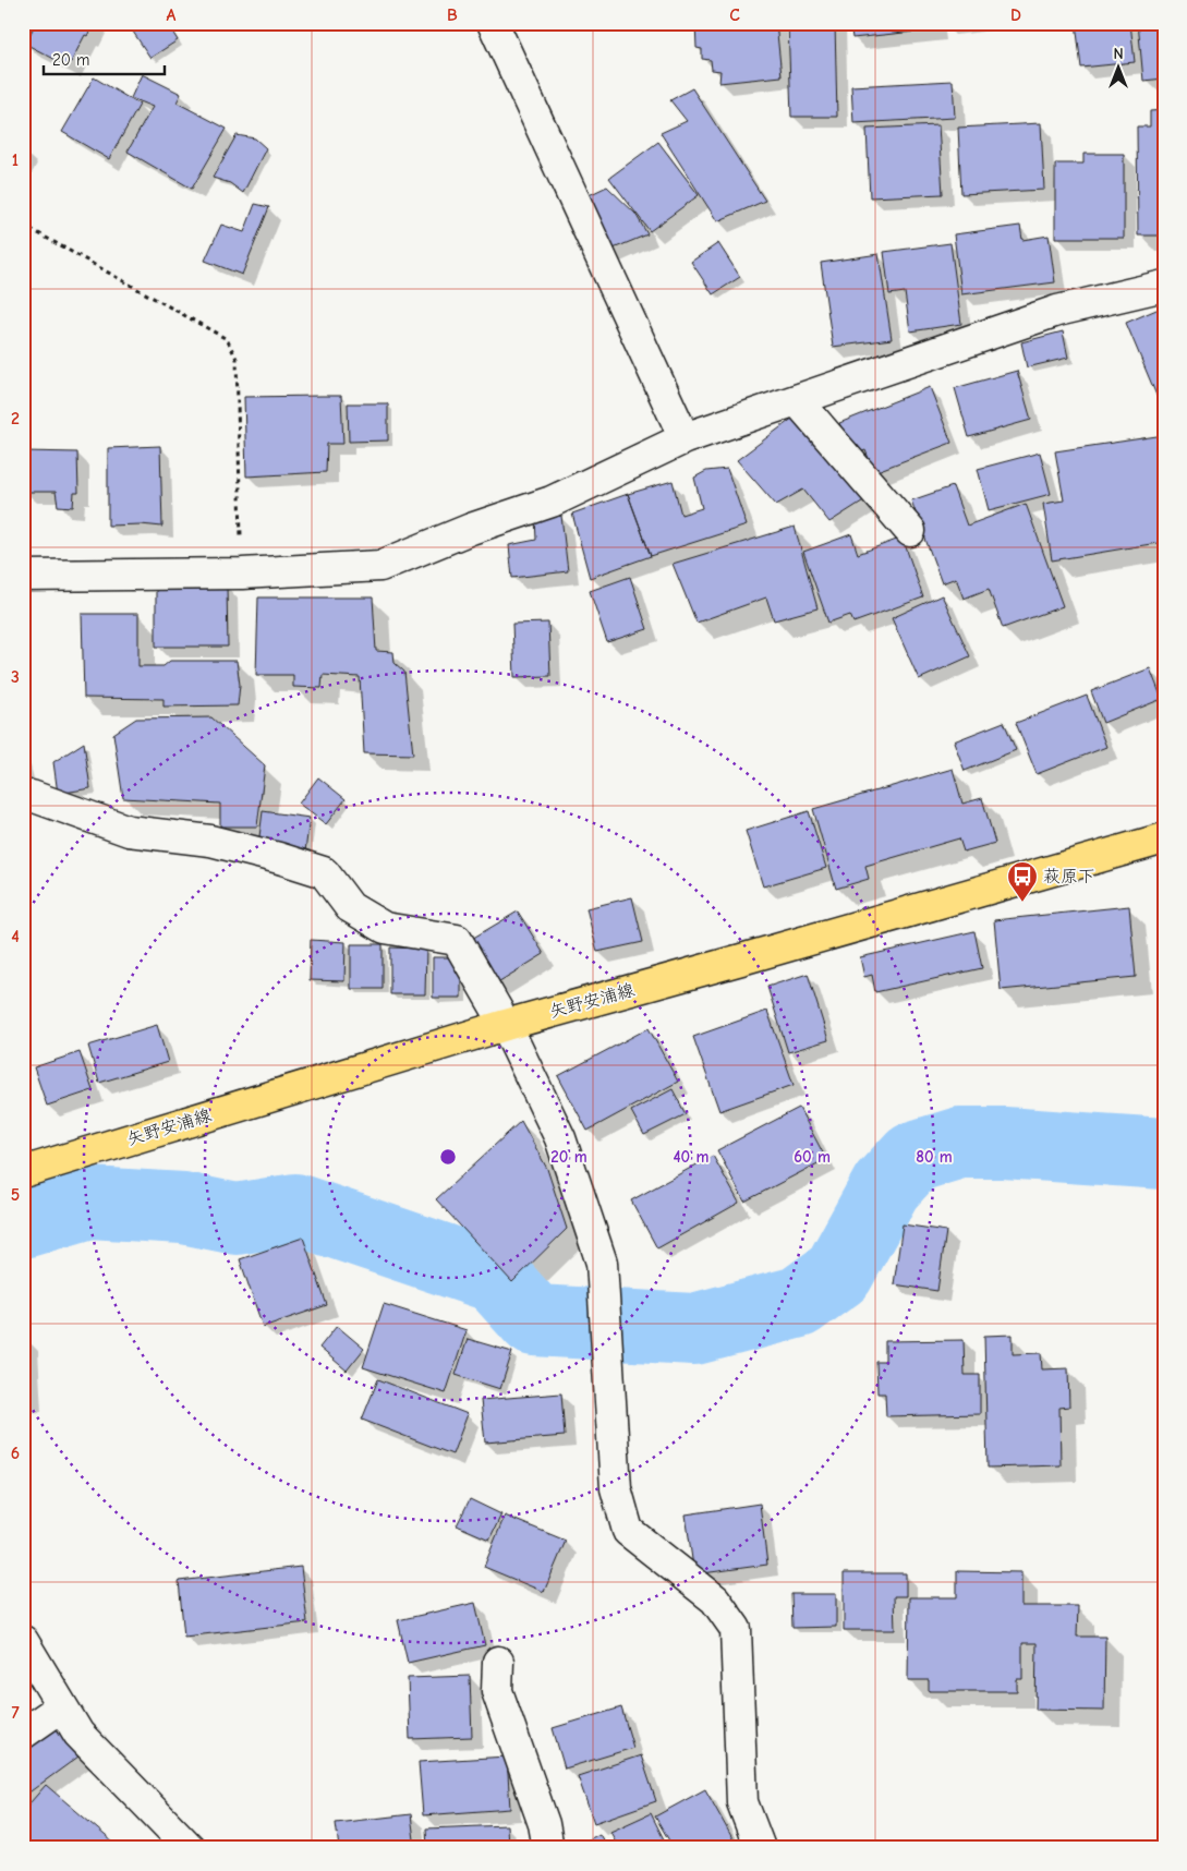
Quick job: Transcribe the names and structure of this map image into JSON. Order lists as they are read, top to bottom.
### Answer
{
  "streets": {
    "main road": ["矢野安浦線"]
  },
  "places": {
    "bus stop": ["萩原下"]
  },
  "scale_bar": "20 m",
  "north": "top",
  "grid": {
    "columns": [
      "A",
      "B",
      "C",
      "D"
    ],
    "rows": [
      "1",
      "2",
      "3",
      "4",
      "5",
      "6",
      "7"
    ]
  },
  "rings": [
    "20 m",
    "40 m",
    "60 m",
    "80 m"
  ]
}
